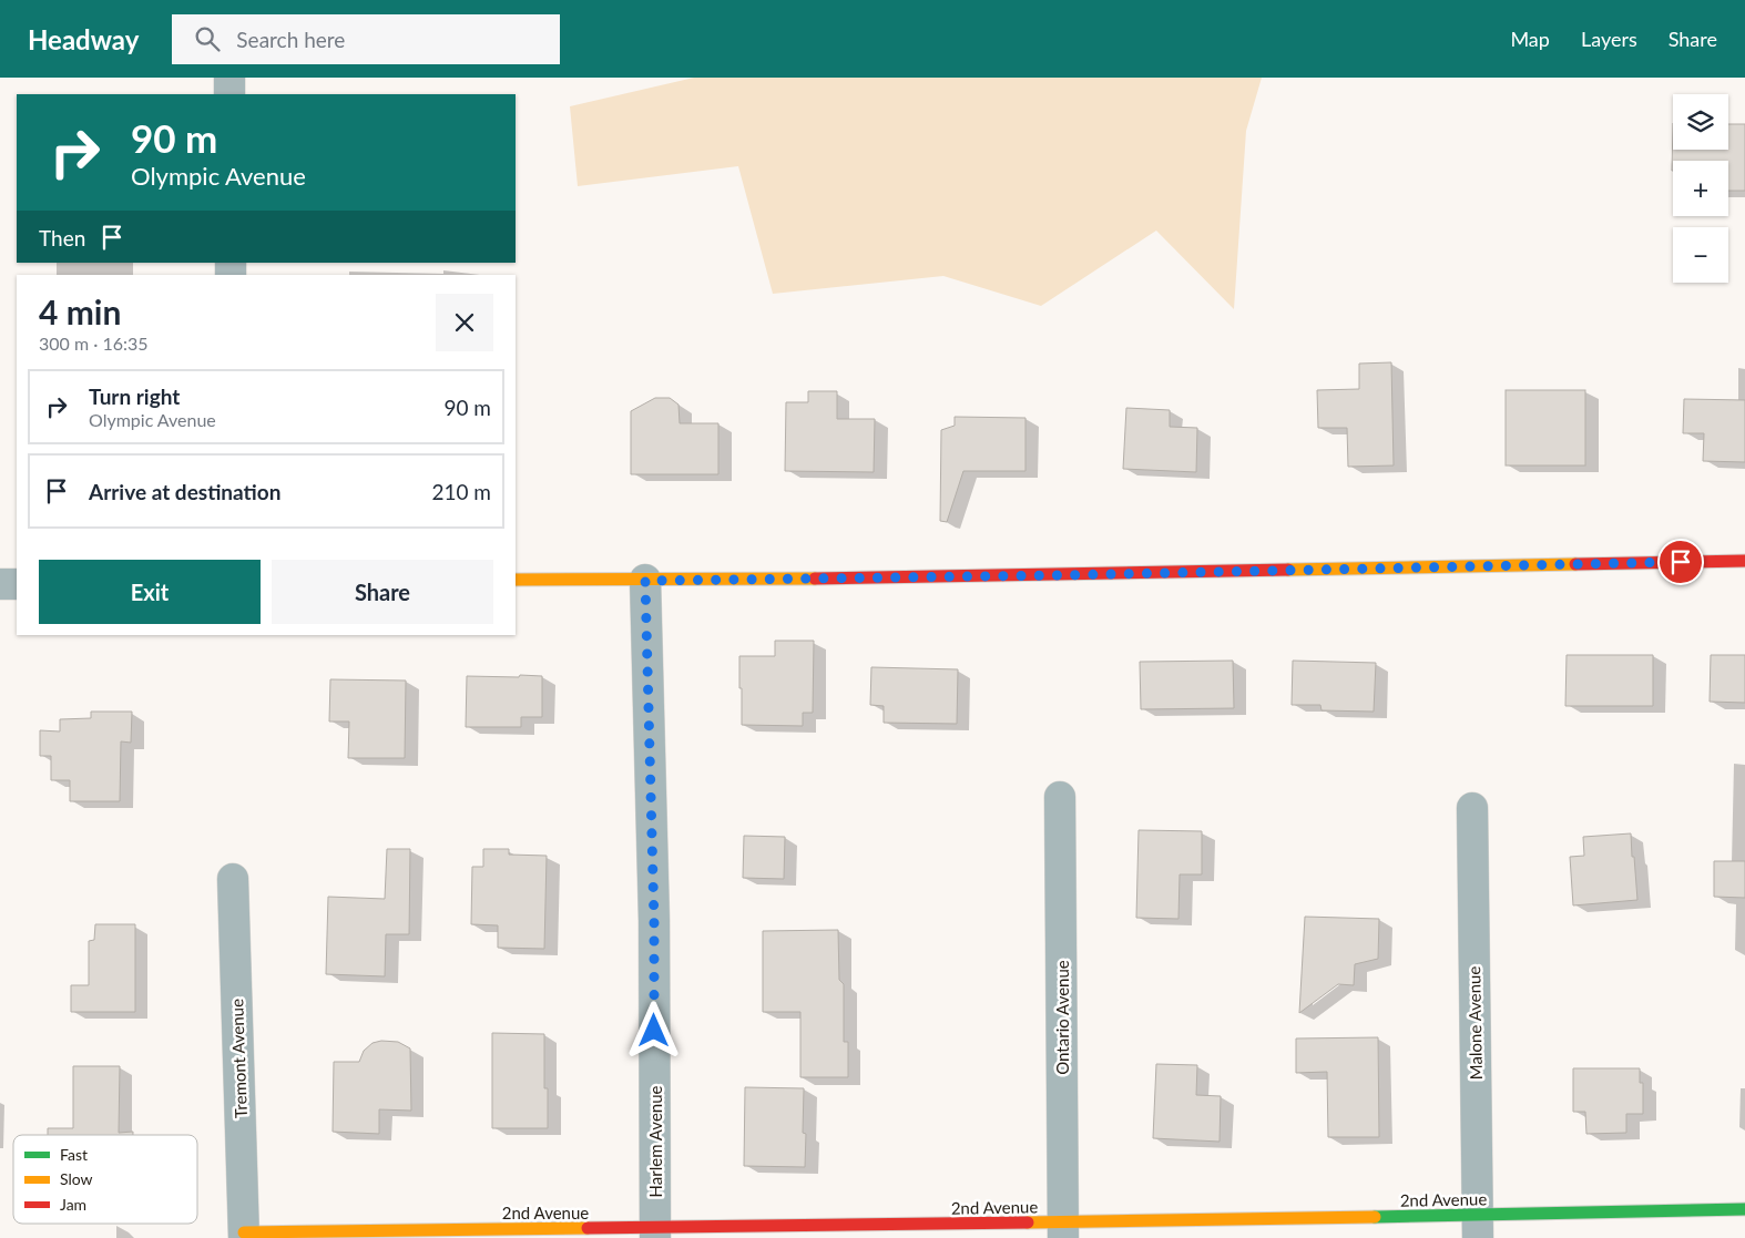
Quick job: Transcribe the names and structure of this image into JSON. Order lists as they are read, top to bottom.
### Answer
{
  "streets": {
    "street": [
      "Ontario Avenue",
      "Malone Avenue",
      "Tremont Avenue",
      "Harlem Avenue",
      "2nd Avenue"
    ]
  },
  "crossings": [
    ["Ontario Avenue", "2nd Avenue"],
    ["Malone Avenue", "2nd Avenue"],
    ["Tremont Avenue", "2nd Avenue"],
    ["Harlem Avenue", "2nd Avenue"]
  ],
  "legend": ["Fast", "Slow", "Jam"],
  "page": {
    "header": "Headway",
    "search": "Search here",
    "nav": ["Map", "Layers", "Share"],
    "map_buttons": ["+", "−"],
    "turn": ["90 m", "Olympic Avenue"],
    "then": "Then",
    "heading": ["4 min", "300 m · 16:35"],
    "list": [
      {
        "name": "Turn right",
        "note": "Olympic Avenue",
        "value": "90 m"
      },
      {
        "name": "Arrive at destination",
        "value": "210 m"
      }
    ],
    "buttons": ["Exit", "Share"]
  }
}
